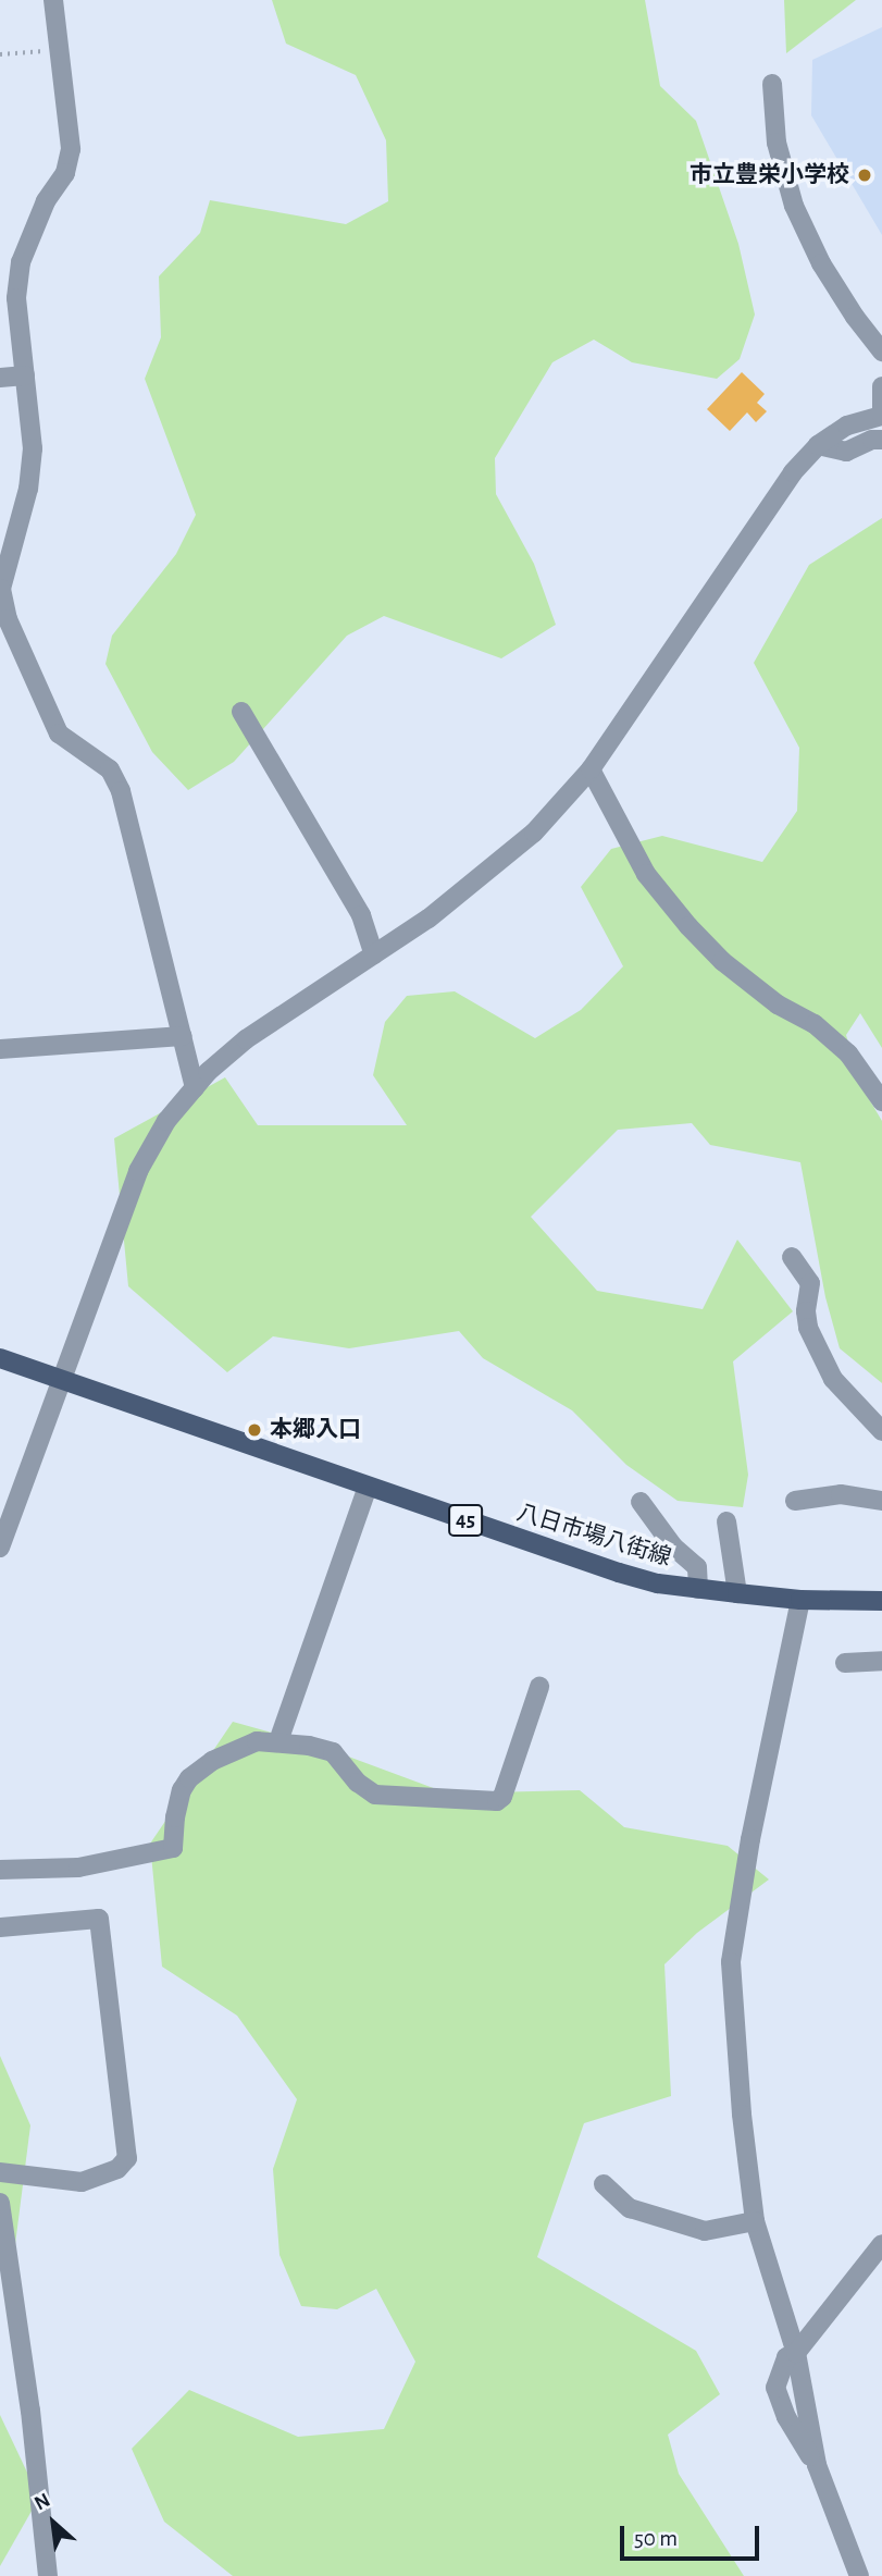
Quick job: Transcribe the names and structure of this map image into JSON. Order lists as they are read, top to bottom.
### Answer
{
  "streets": {
    "main road": ["45", "八日市場八街線"]
  },
  "places": ["市立豊栄小学校", "本郷入口"],
  "scale_bar": "50 m",
  "north": "top left"
}
